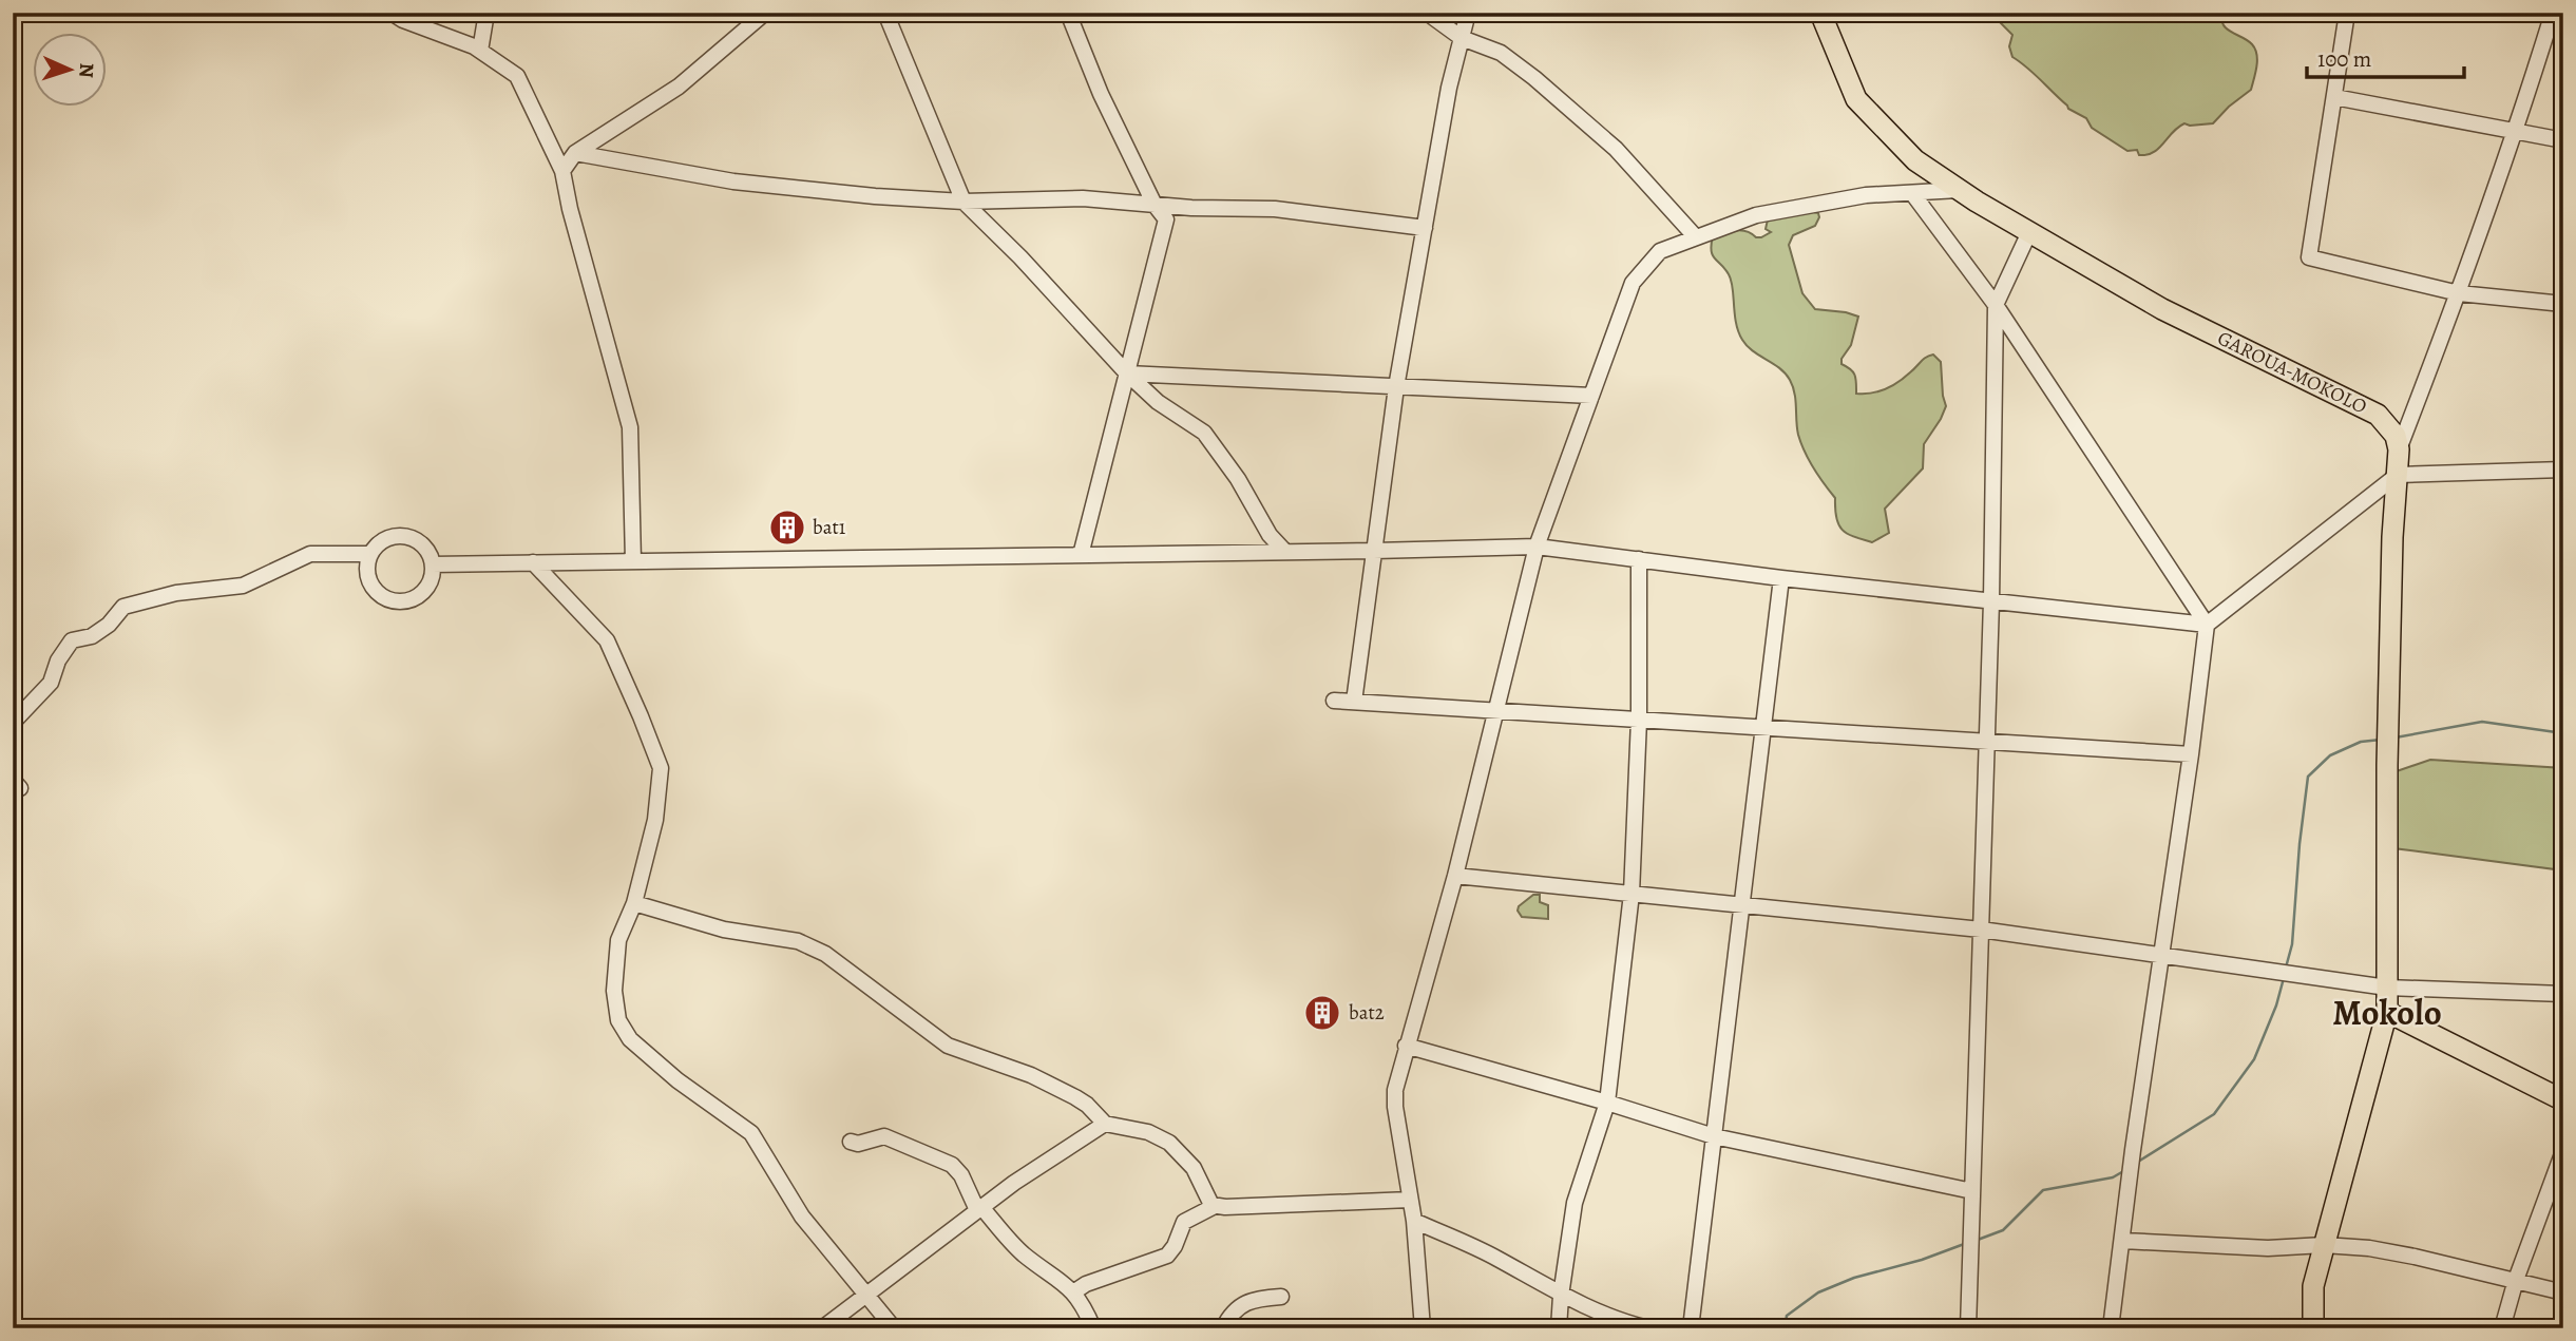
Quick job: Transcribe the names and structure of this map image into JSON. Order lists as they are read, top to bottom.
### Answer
{
  "streets": {
    "main road": ["GAROUA-MOKOLO"]
  },
  "districts": ["Mokolo"],
  "places": {
    "building": ["bat1", "bat2"]
  },
  "scale_bar": "100 m",
  "north": "right"
}
